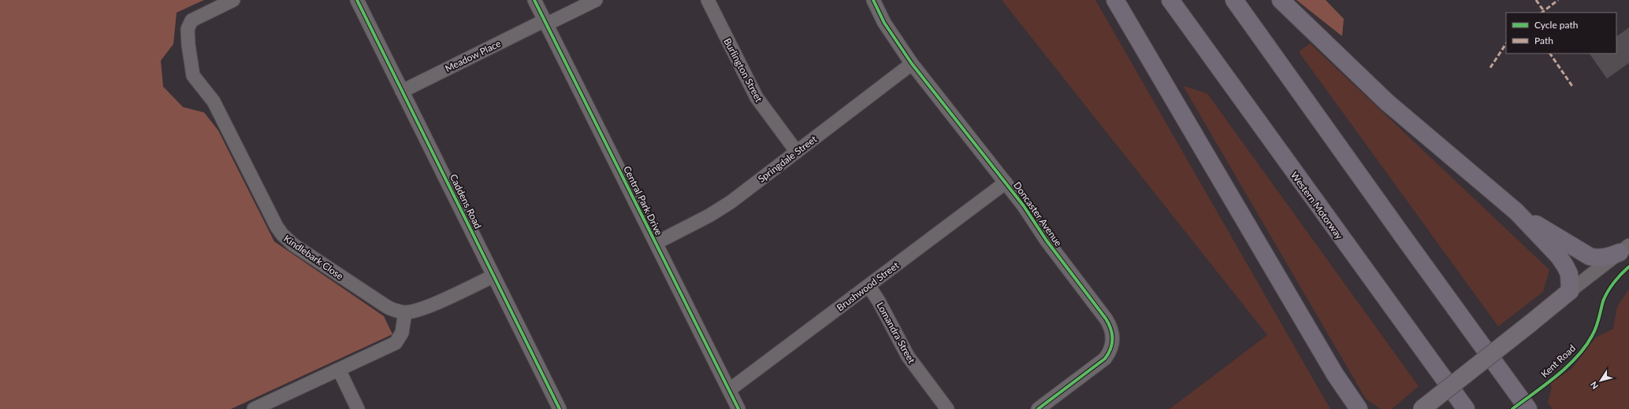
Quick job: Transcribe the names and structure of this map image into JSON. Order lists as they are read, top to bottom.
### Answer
{
  "streets": {
    "highway": ["Western Motorway"],
    "street": [
      "Meadow Place",
      "Burlington Street",
      "Springdale Street",
      "Central Park Drive",
      "Caddens Road",
      "Doncaster Avenue",
      "Kindlebark Close",
      "Brushwood Street",
      "Lomandra Street"
    ],
    "cycle path": ["Kent Road"]
  },
  "crossings": [
    ["Meadow Place", "Central Park Drive"],
    ["Meadow Place", "Caddens Road"],
    ["Burlington Street", "Springdale Street"],
    ["Springdale Street", "Central Park Drive"],
    ["Springdale Street", "Doncaster Avenue"],
    ["Central Park Drive", "Brushwood Street"],
    ["Doncaster Avenue", "Brushwood Street"],
    ["Brushwood Street", "Lomandra Street"]
  ],
  "legend": ["Cycle path", "Path"],
  "north": "bottom left"
}
